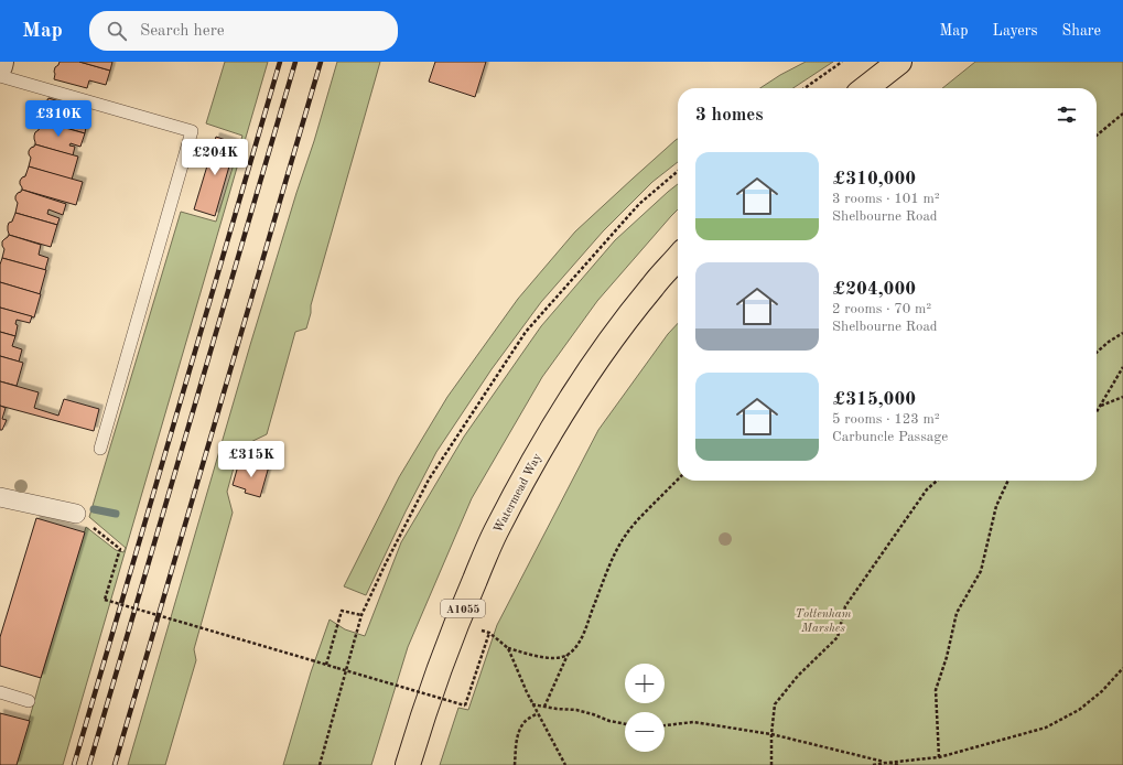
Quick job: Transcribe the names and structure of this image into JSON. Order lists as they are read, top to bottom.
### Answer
{
  "streets": {
    "main road": ["Watermead Way", "A1055"]
  },
  "parks": ["Tottenham Marshes"],
  "page": {
    "header": "Map",
    "search": "Search here",
    "nav": ["Map", "Layers", "Share"],
    "heading": "3 homes",
    "price": ["£310K", "£204K", "£315K"],
    "list": [
      {
        "name": "£310,000",
        "note": "3 rooms · 101 m² · Shelbourne Road"
      },
      {
        "name": "£204,000",
        "note": "2 rooms · 70 m² · Shelbourne Road"
      },
      {
        "name": "£315,000",
        "note": "5 rooms · 123 m² · Carbuncle Passage"
      }
    ],
    "map_buttons": ["+", "−"]
  }
}
